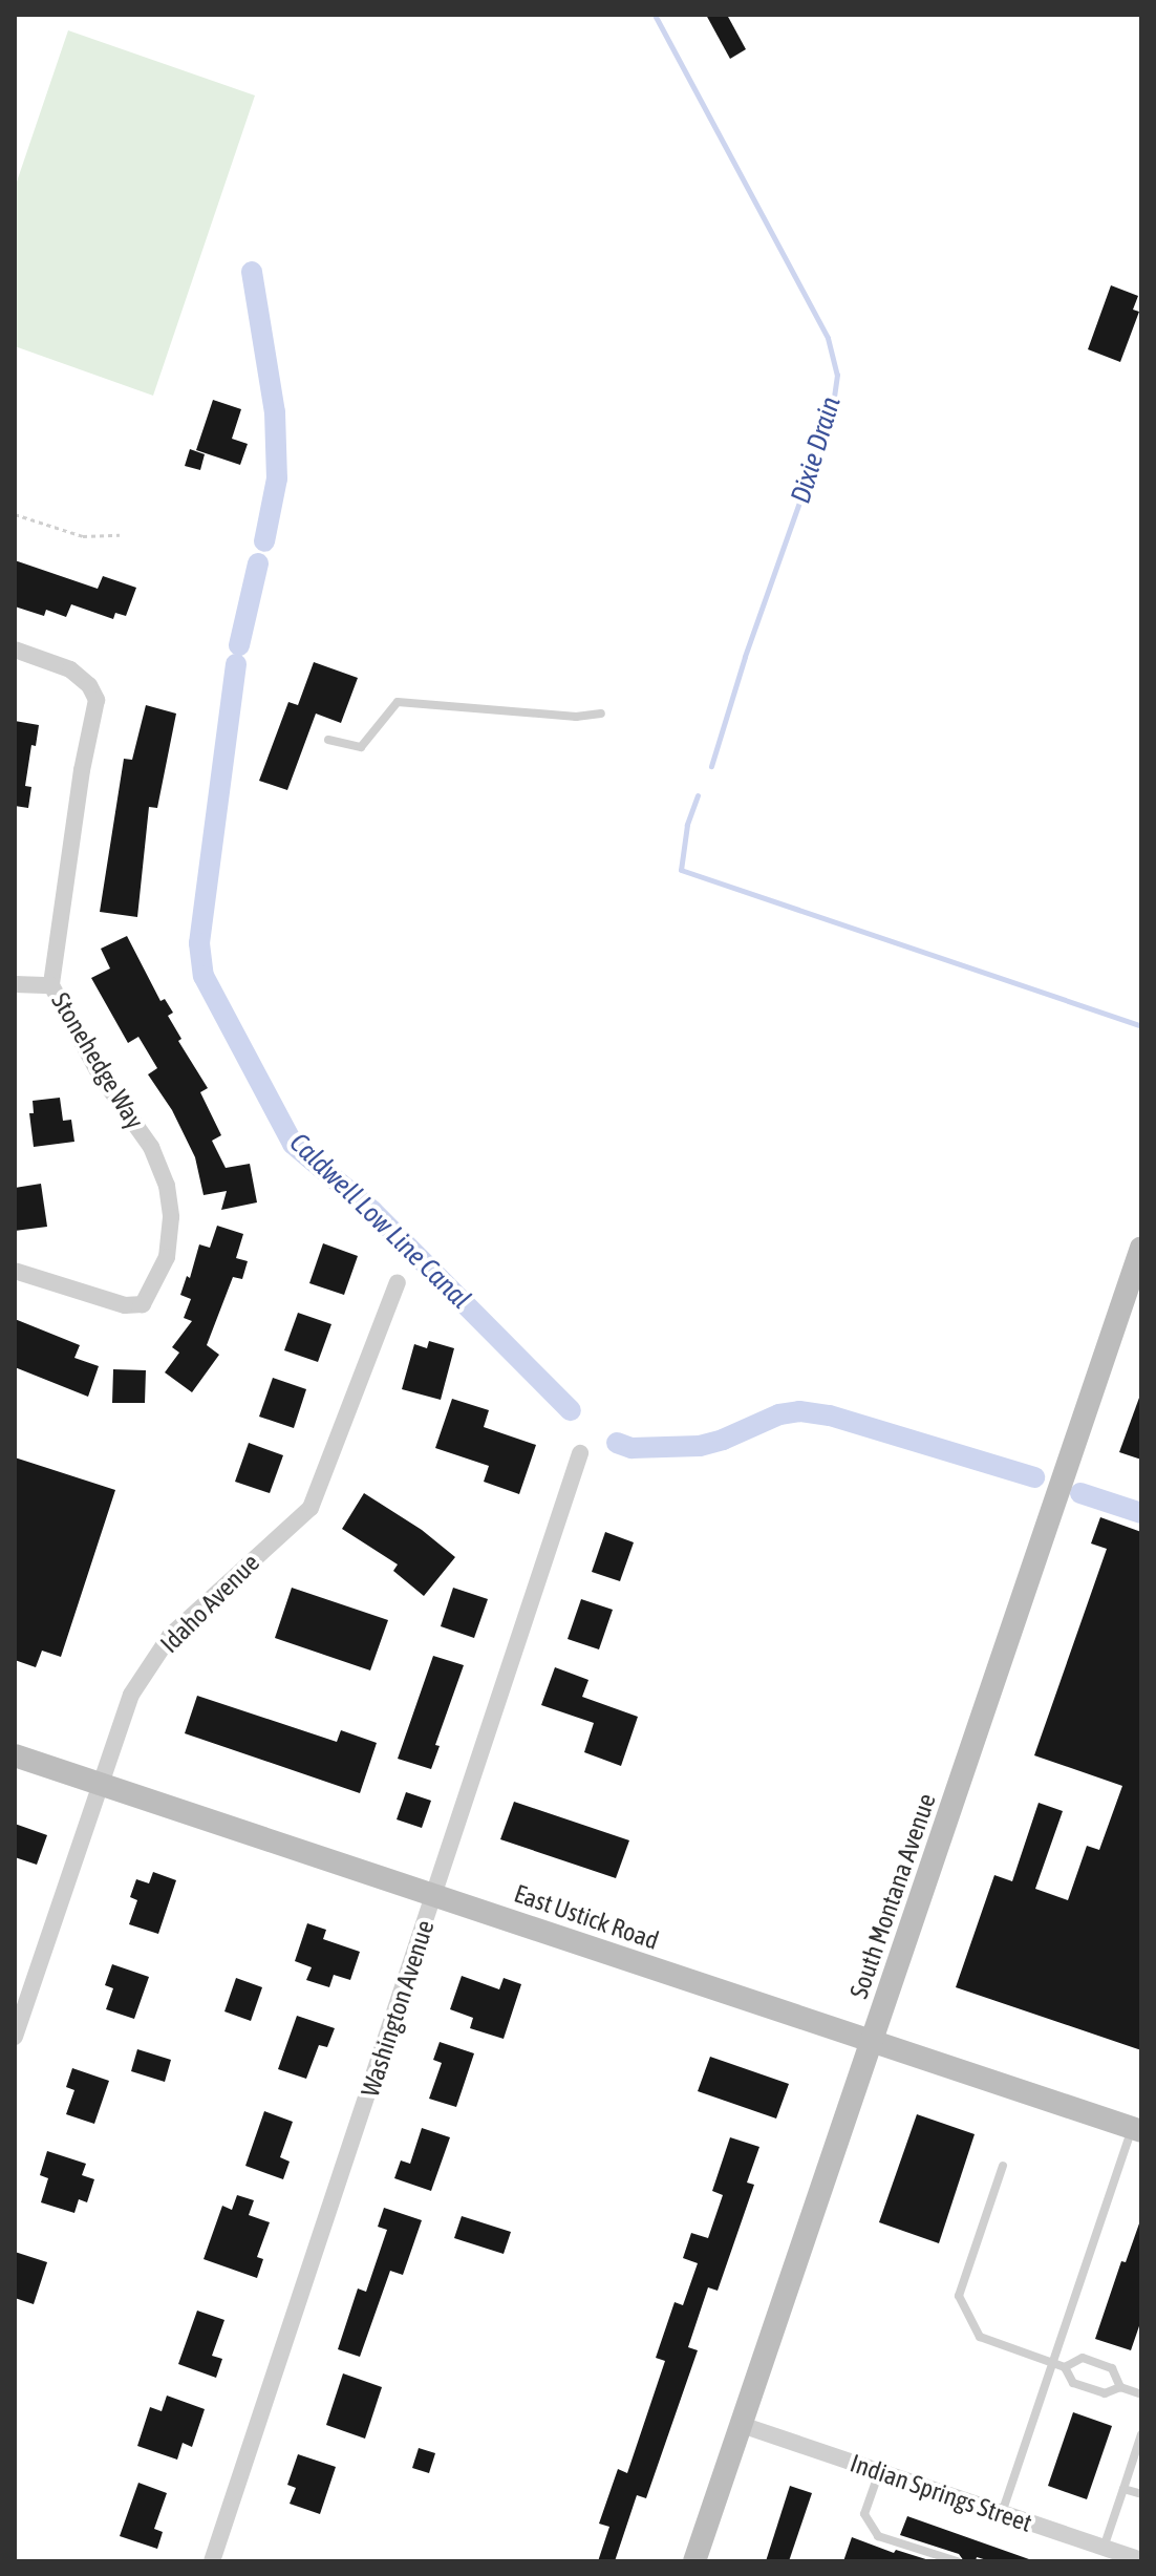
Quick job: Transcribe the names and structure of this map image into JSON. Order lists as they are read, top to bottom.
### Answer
{
  "streets": {
    "street": [
      "Stonehedge Way",
      "Idaho Avenue",
      "South Montana Avenue",
      "East Ustick Road",
      "Washington Avenue",
      "Indian Springs Street"
    ]
  },
  "crossings": [
    ["Idaho Avenue", "East Ustick Road"],
    ["South Montana Avenue", "East Ustick Road"],
    ["South Montana Avenue", "Indian Springs Street"],
    ["East Ustick Road", "Washington Avenue"]
  ],
  "water": ["Dixie Drain", "Caldwell Low Line Canal"]
}
